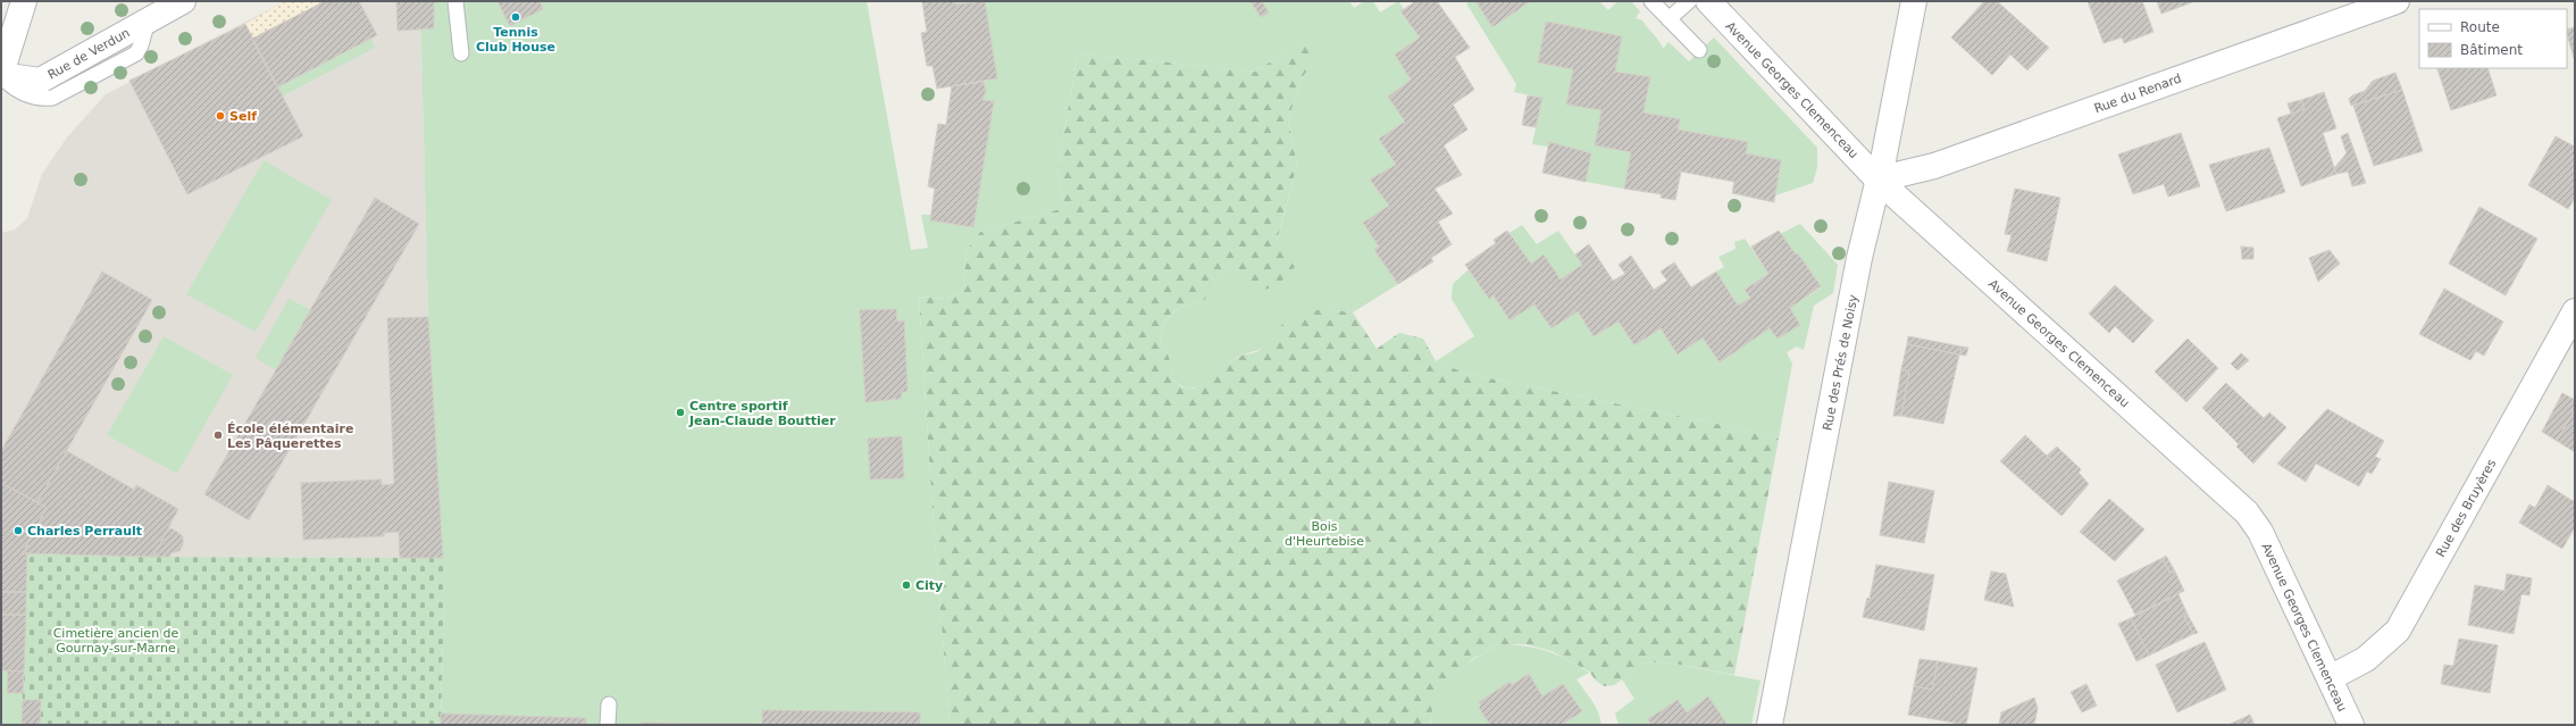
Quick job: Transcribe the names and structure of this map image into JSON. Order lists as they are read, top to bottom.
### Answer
{
  "streets": {
    "street": [
      "Rue de Verdun",
      "Avenue Georges Clemenceau",
      "Rue du Renard",
      "Rue des Prés de Noisy",
      "Rue des Bruyères"
    ]
  },
  "crossings": [
    ["Avenue Georges Clemenceau", "Rue du Renard"],
    ["Avenue Georges Clemenceau", "Rue des Prés de Noisy"],
    ["Avenue Georges Clemenceau", "Rue des Bruyères"],
    ["Rue du Renard", "Rue des Prés de Noisy"]
  ],
  "parks": ["Bois d'Heurtebise", "Cimetière ancien de Gournay-sur-Marne"],
  "places": [
    "Tennis Club House",
    "Self",
    "Centre sportif Jean-Claude Bouttier",
    "École élémentaire Les Pâquerettes",
    "Charles Perrault",
    "City"
  ],
  "legend": ["Route", "Bâtiment"]
}
